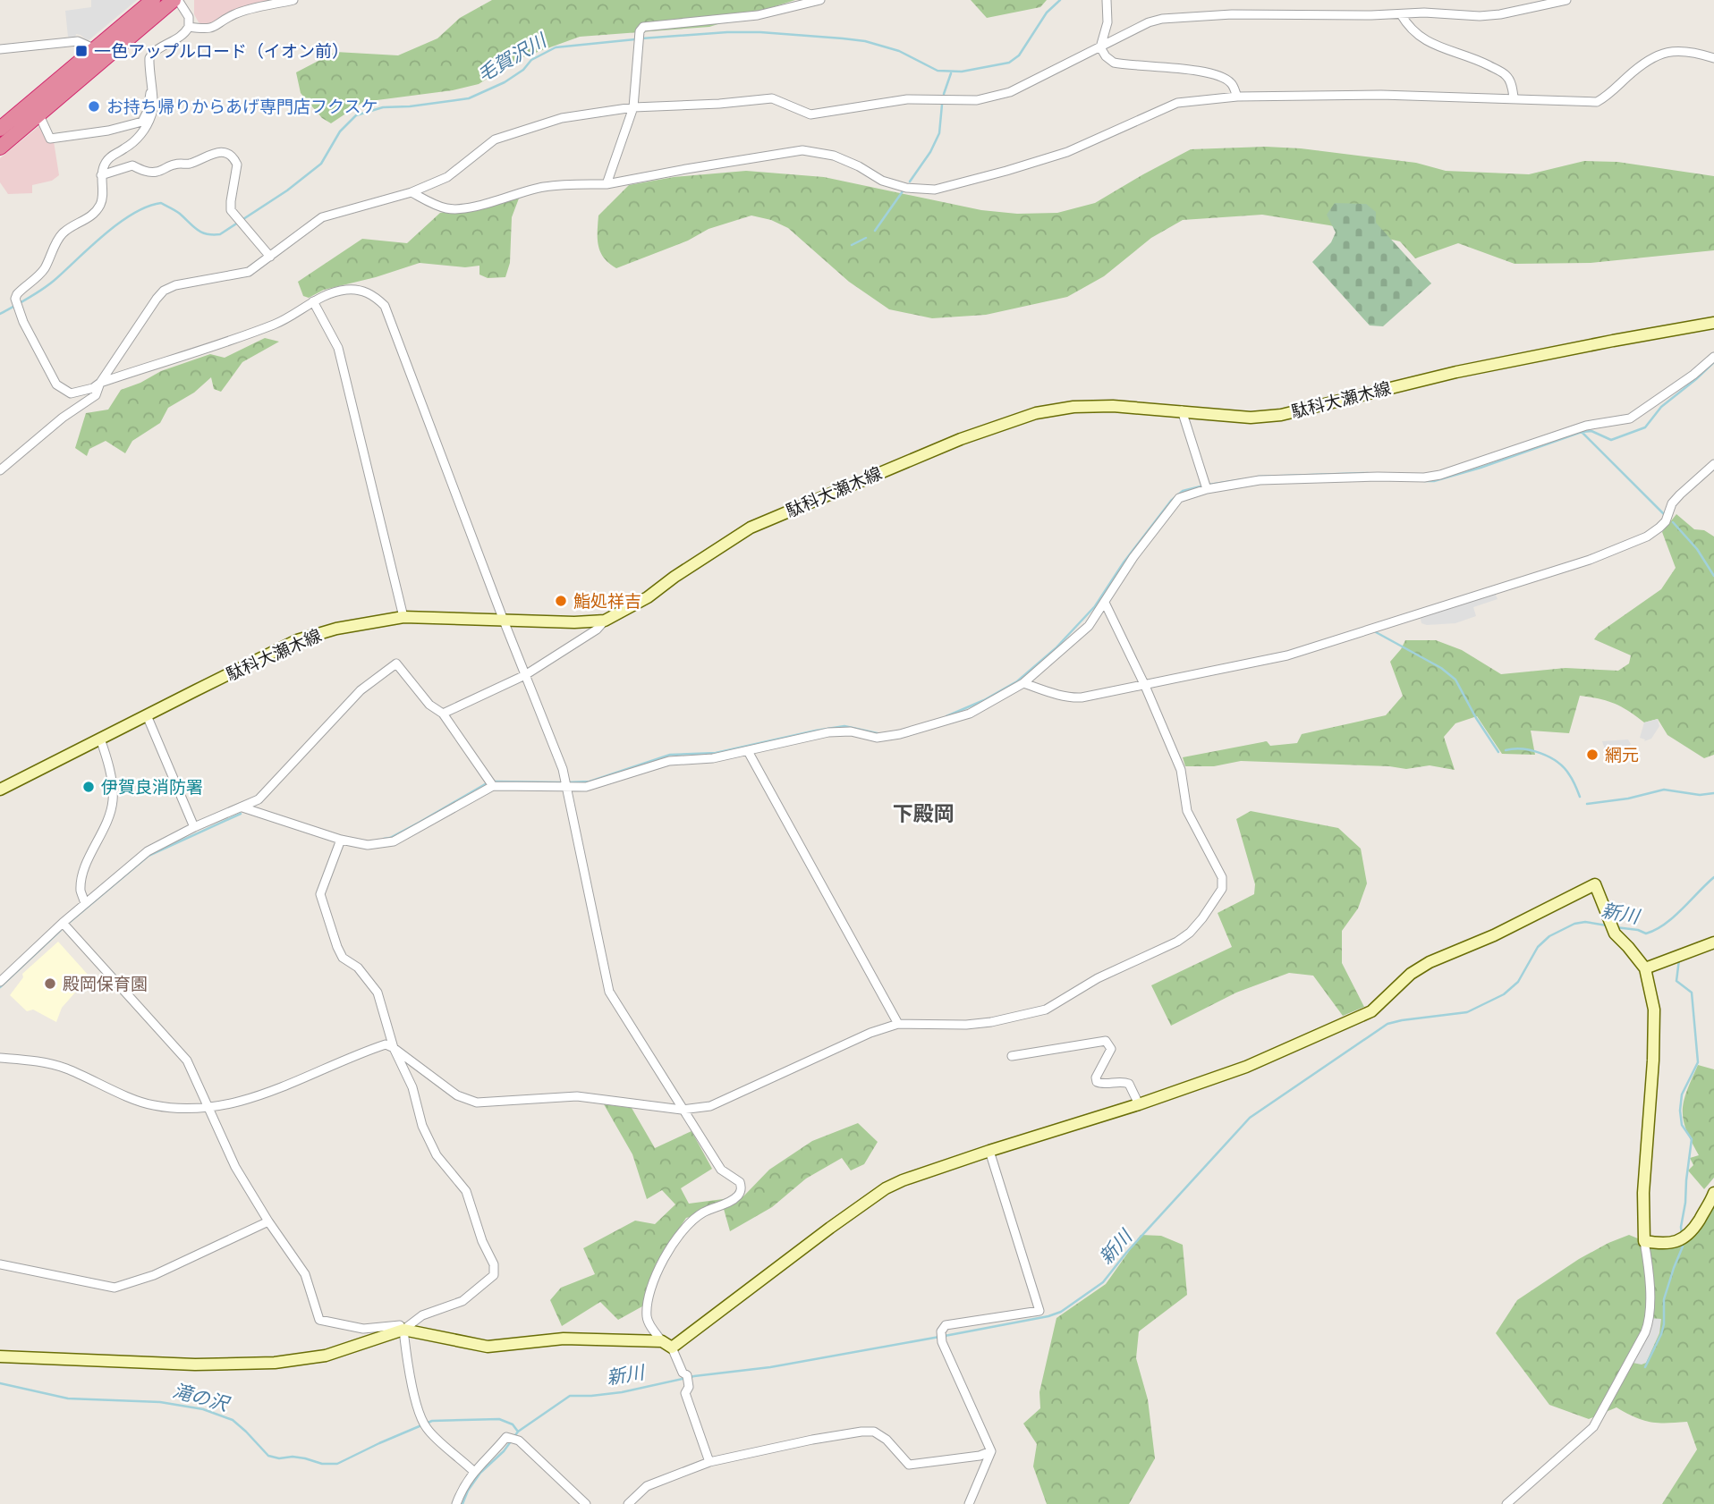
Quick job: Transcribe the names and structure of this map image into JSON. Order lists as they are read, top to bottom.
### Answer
{
  "streets": {
    "street": ["駄科大瀬木線"]
  },
  "districts": ["下殿岡"],
  "water": ["毛賀沢川", "新川", "滝の沢"],
  "places": {
    "transit": ["一色アップルロード（イオン前）"],
    "other": [
      "お持ち帰りからあげ専門店フクスケ",
      "鮨処祥吉",
      "網元",
      "伊賀良消防署",
      "殿岡保育園"
    ]
  }
}
